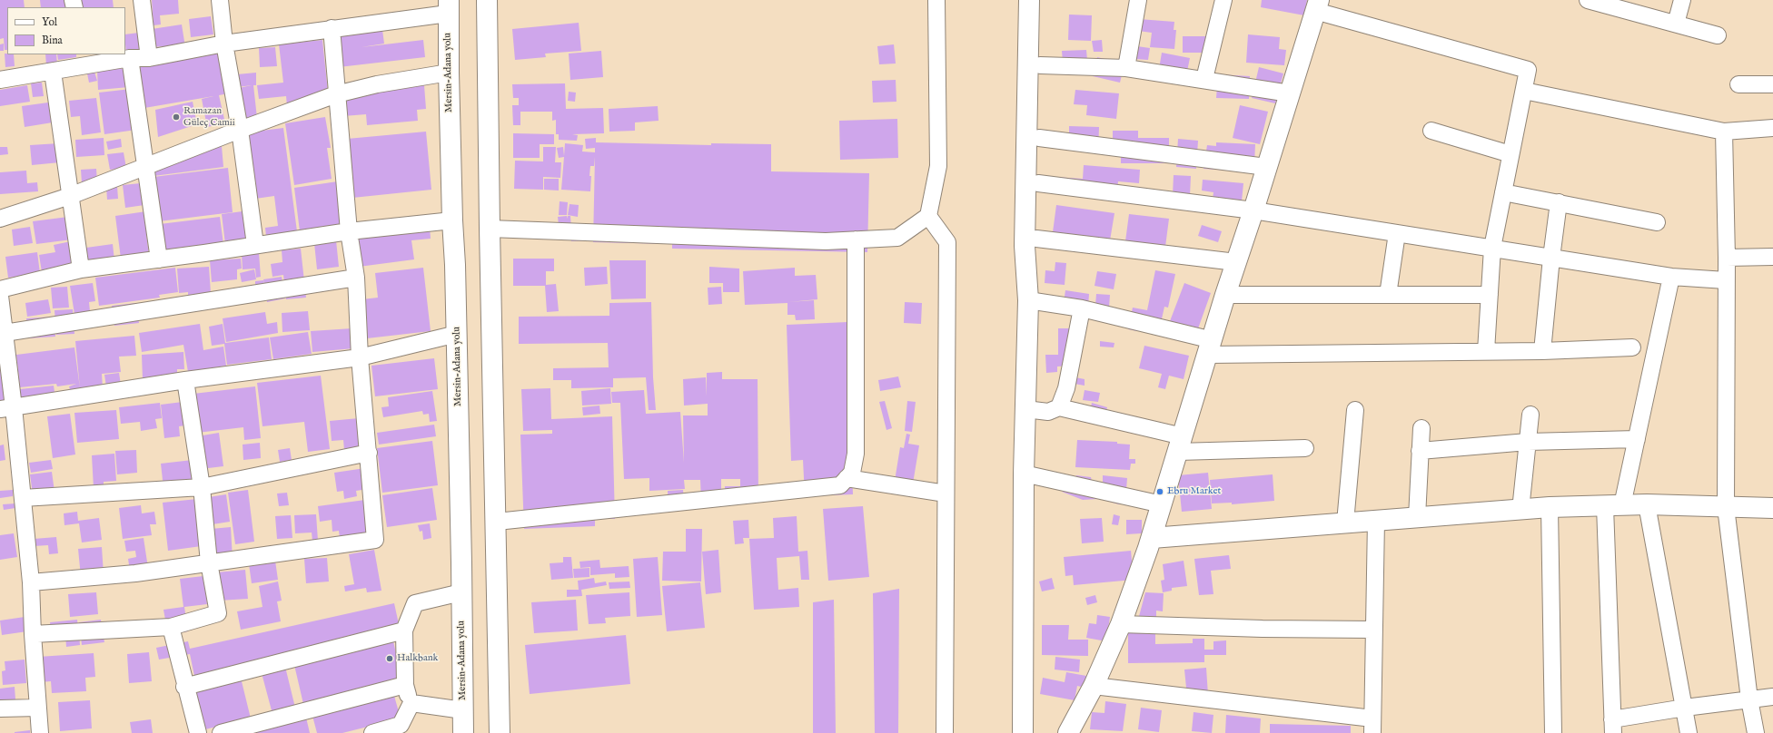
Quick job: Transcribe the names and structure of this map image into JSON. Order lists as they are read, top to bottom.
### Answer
{
  "streets": {
    "main road": ["Mersin-Adana yolu"]
  },
  "places": ["Ramazan Güleç Camii", "Ebru Market", "Halkbank"],
  "legend": ["Yol", "Bina"]
}
